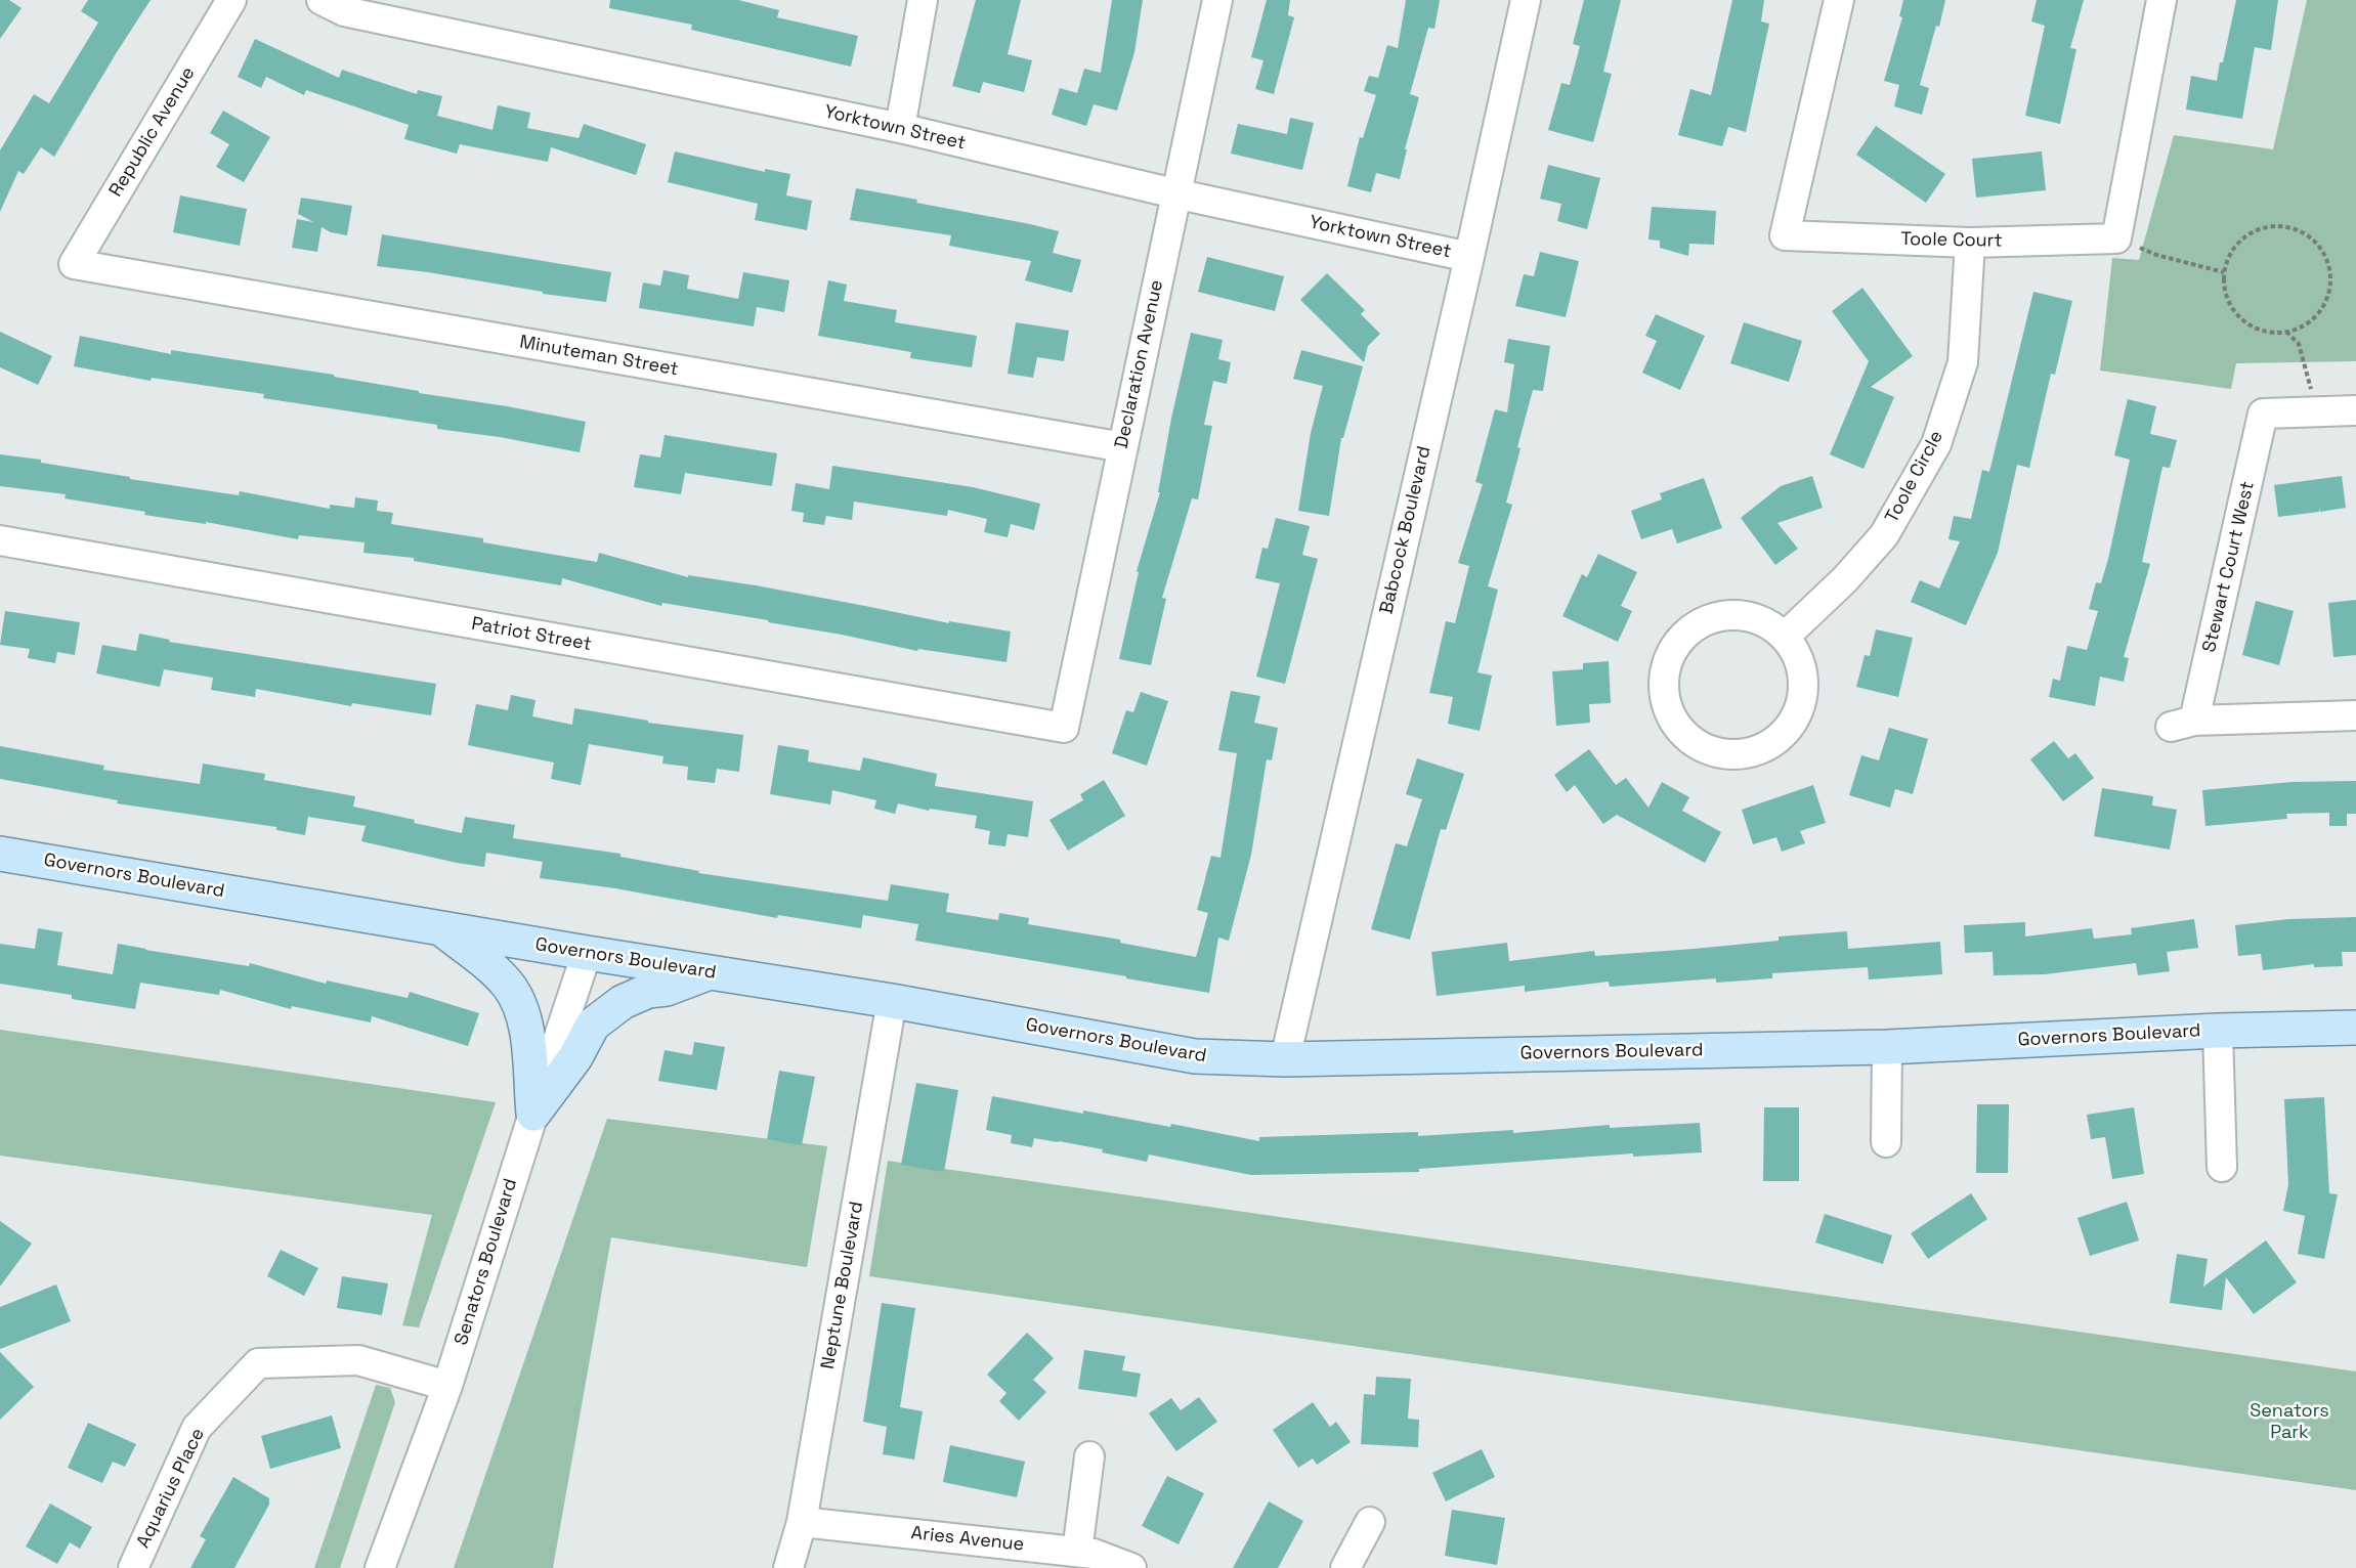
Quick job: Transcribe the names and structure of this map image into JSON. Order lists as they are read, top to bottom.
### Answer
{
  "streets": {
    "main road": ["Governors Boulevard"],
    "street": [
      "Yorktown Street",
      "Republic Avenue",
      "Toole Court",
      "Minuteman Street",
      "Declaration Avenue",
      "Toole Circle",
      "Babcock Boulevard",
      "Stewart Court West",
      "Patriot Street",
      "Senators Boulevard",
      "Neptune Boulevard",
      "Aquarius Place",
      "Aries Avenue"
    ]
  },
  "crossings": [
    ["Yorktown Street", "Declaration Avenue"],
    ["Yorktown Street", "Babcock Boulevard"],
    ["Republic Avenue", "Minuteman Street"],
    ["Toole Court", "Toole Circle"],
    ["Minuteman Street", "Declaration Avenue"],
    ["Declaration Avenue", "Patriot Street"],
    ["Babcock Boulevard", "Governors Boulevard"],
    ["Governors Boulevard", "Senators Boulevard"],
    ["Governors Boulevard", "Neptune Boulevard"],
    ["Senators Boulevard", "Aquarius Place"],
    ["Neptune Boulevard", "Aries Avenue"]
  ],
  "parks": ["Senators Park"]
}
